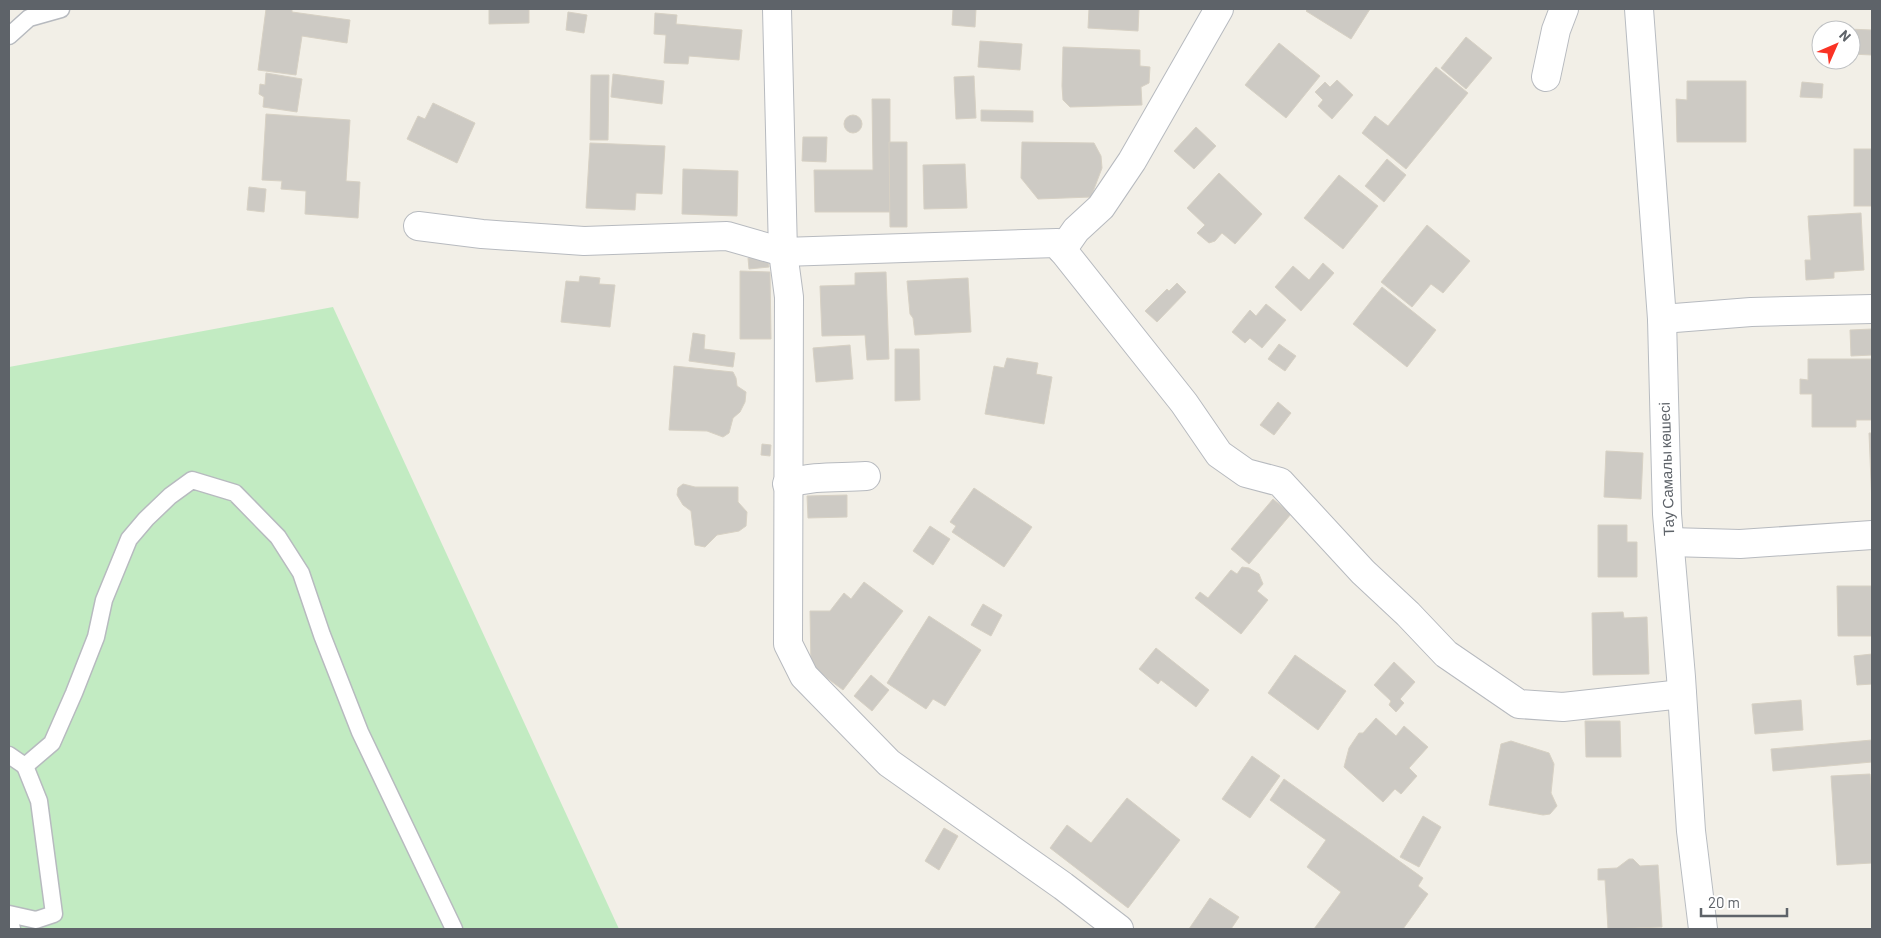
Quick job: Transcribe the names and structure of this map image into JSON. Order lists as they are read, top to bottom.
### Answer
{
  "streets": {
    "street": ["Тау Самалы көшесі"]
  },
  "scale_bar": "20 m",
  "north": "top right"
}
